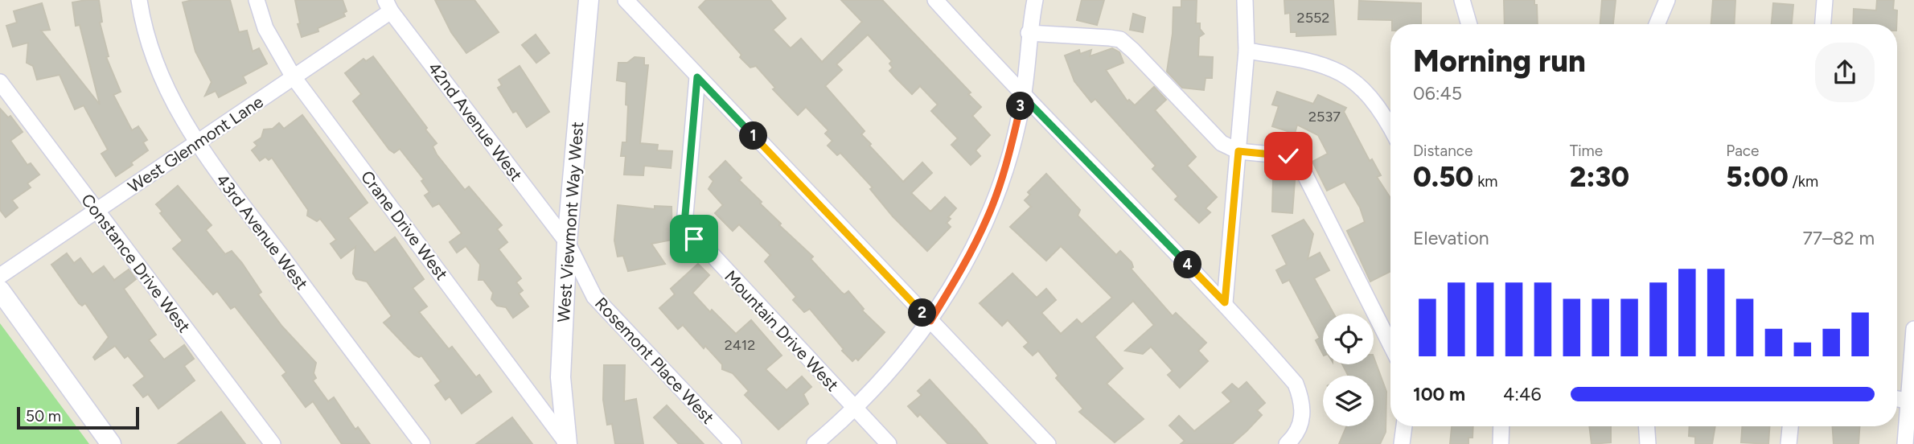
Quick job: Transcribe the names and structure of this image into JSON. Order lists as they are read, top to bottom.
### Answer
{
  "streets": {
    "street": [
      "42nd Avenue West",
      "West Glenmont Lane",
      "West Viewmont Way West",
      "Crane Drive West",
      "43rd Avenue West",
      "Constance Drive West",
      "Mountain Drive West",
      "Rosemont Place West"
    ]
  },
  "crossings": [
    ["42nd Avenue West", "West Glenmont Lane"],
    ["42nd Avenue West", "West Viewmont Way West"],
    ["42nd Avenue West", "Rosemont Place West"],
    ["West Glenmont Lane", "Crane Drive West"],
    ["West Glenmont Lane", "43rd Avenue West"],
    ["West Glenmont Lane", "Constance Drive West"],
    ["West Viewmont Way West", "Crane Drive West"],
    ["West Viewmont Way West", "Rosemont Place West"]
  ],
  "house_numbers": ["2552", "2537", "2412"],
  "scale_bar": "50 m",
  "page": {
    "heading": ["Morning run", "06:45"],
    "pins": [
      "3",
      "1",
      "4",
      "2"
    ],
    "stats": [
      ["Distance", "0.50 km"],
      ["Time", "2:30"],
      ["Pace", "5:00 /km"]
    ],
    "chart": ["Elevation", "77–82 m"],
    "list": [
      {
        "name": "100 m",
        "note": "4:46"
      }
    ],
    "scale": "50 m"
  }
}
